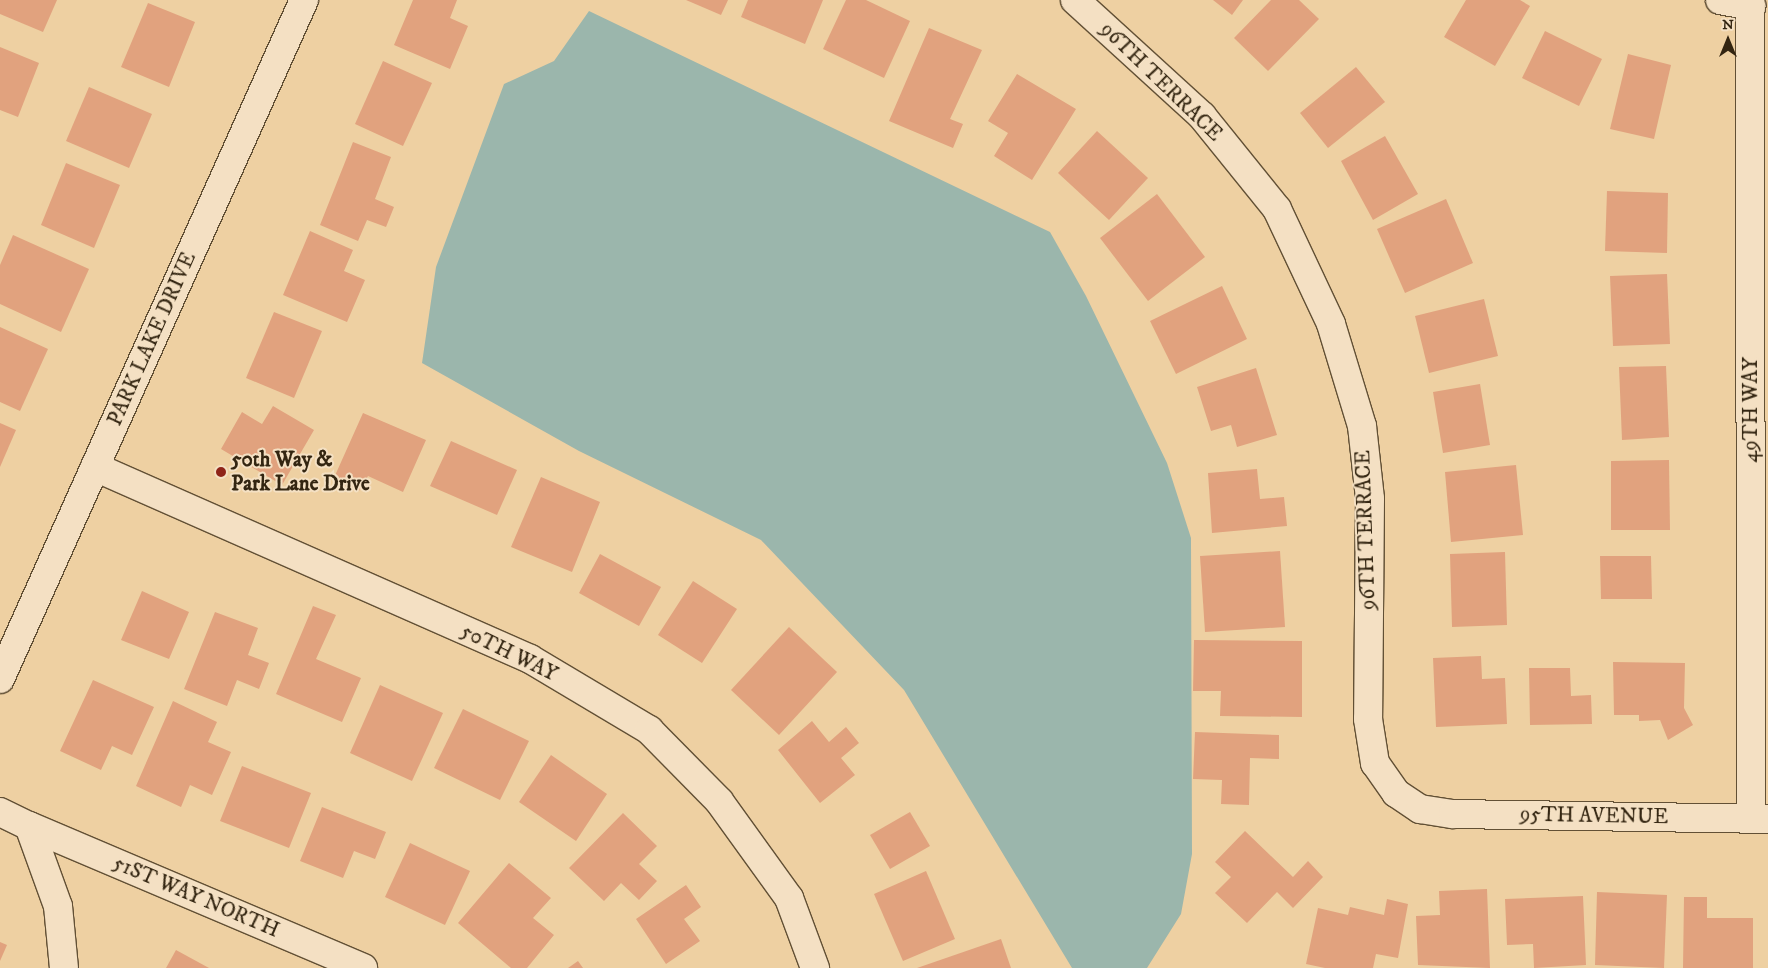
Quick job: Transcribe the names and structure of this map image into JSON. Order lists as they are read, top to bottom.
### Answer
{
  "streets": {
    "street": [
      "96TH TERRACE",
      "PARK LAKE DRIVE",
      "49TH WAY",
      "50TH WAY",
      "95TH AVENUE",
      "51ST WAY NORTH"
    ]
  },
  "crossings": [
    ["96TH TERRACE", "95TH AVENUE"],
    ["PARK LAKE DRIVE", "50TH WAY"],
    ["49TH WAY", "95TH AVENUE"]
  ],
  "places": ["50th Way & Park Lane Drive"],
  "north": "top"
}
